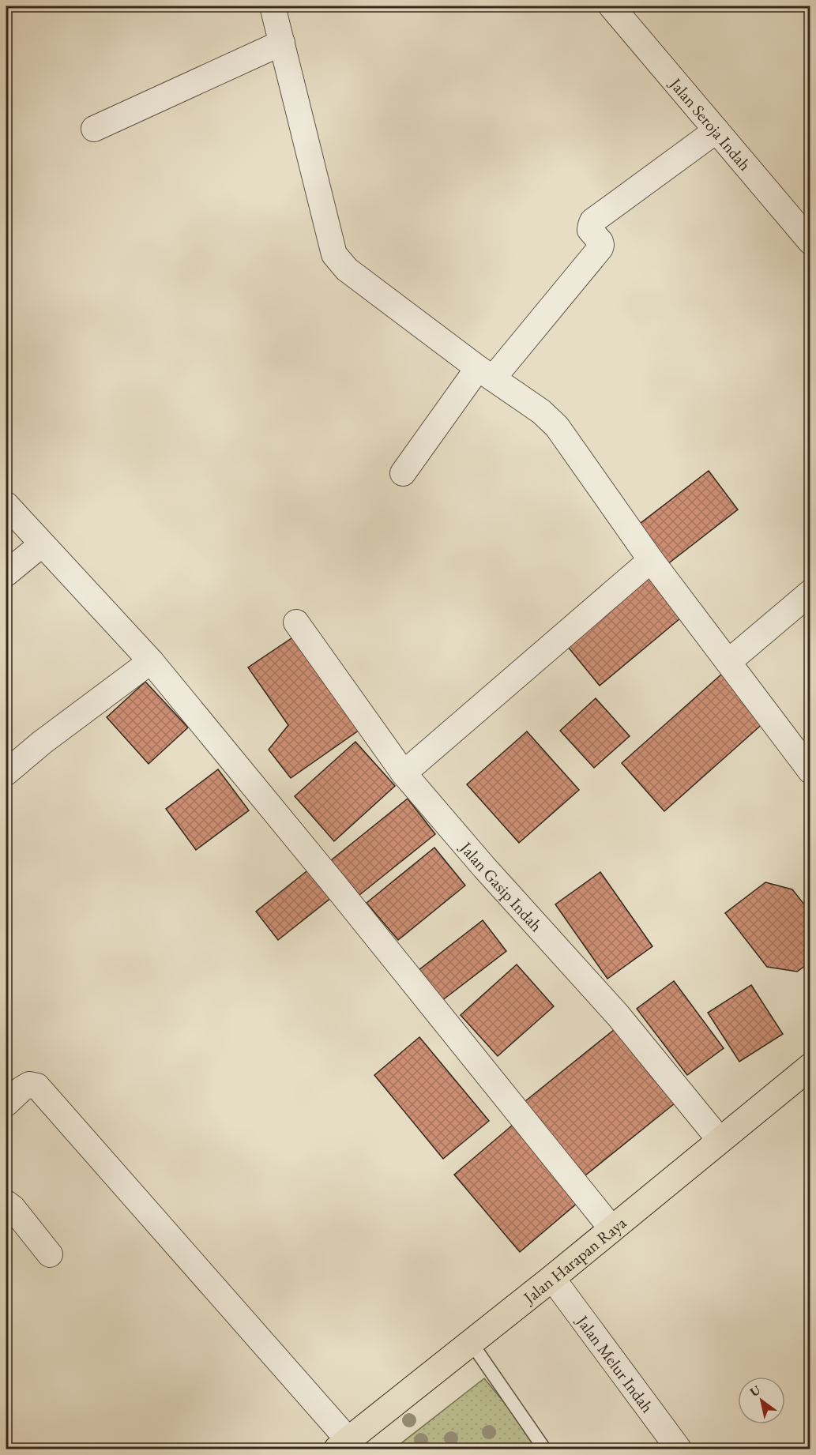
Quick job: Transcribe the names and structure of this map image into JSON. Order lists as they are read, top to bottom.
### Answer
{
  "streets": {
    "main road": ["Jalan Harapan Raya"],
    "street": ["Jalan Seroja Indah", "Jalan Gasip Indah", "Jalan Melur Indah"]
  },
  "crossings": [
    ["Jalan Gasip Indah", "Jalan Harapan Raya"],
    ["Jalan Harapan Raya", "Jalan Melur Indah"]
  ],
  "north": "top left"
}
